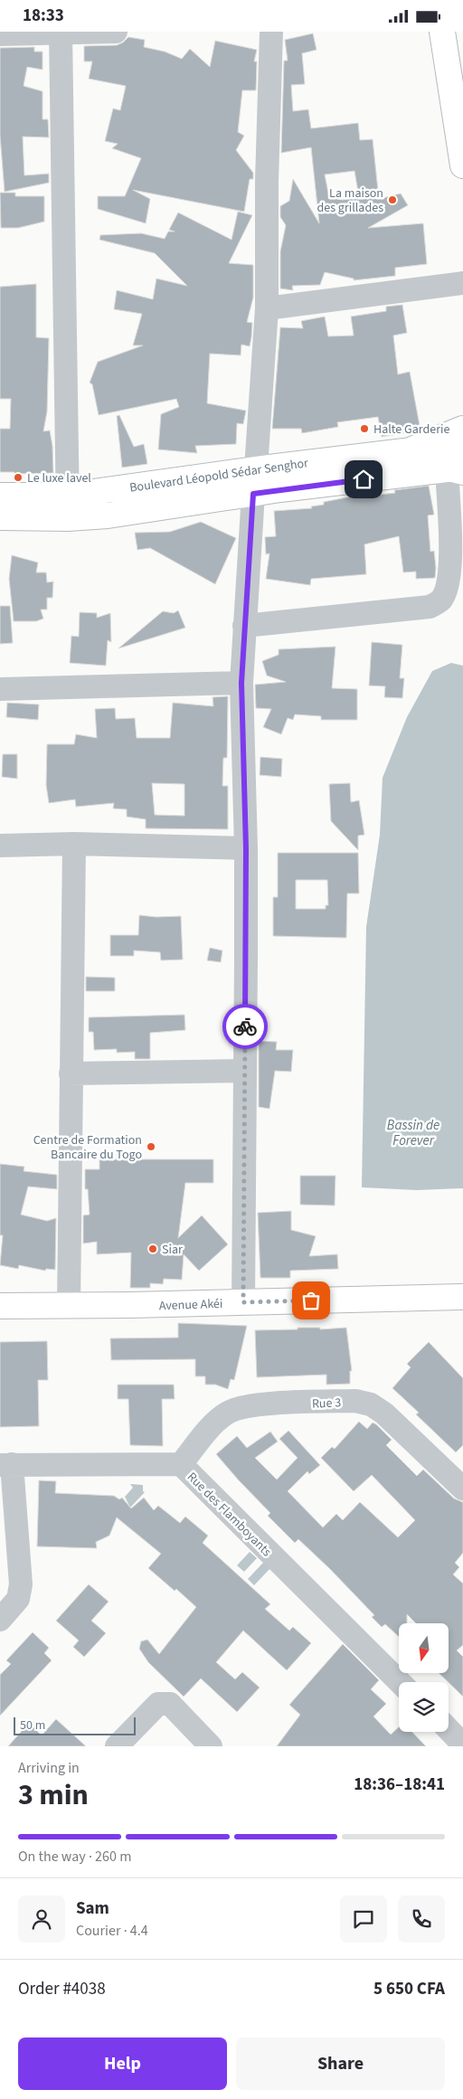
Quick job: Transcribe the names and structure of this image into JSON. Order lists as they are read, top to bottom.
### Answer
{
  "streets": {
    "main road": ["Boulevard Léopold Sédar Senghor", "Avenue Akéi"],
    "street": ["Rue 3", "Rue des Flamboyants"]
  },
  "crossings": [
    ["Rue 3", "Rue des Flamboyants"]
  ],
  "water": ["Bassin de Forever"],
  "places": [
    "La maison des grillades",
    "Halte Garderie",
    "Le luxe lavel",
    "Centre de Formation Bancaire du Togo",
    "Siar"
  ],
  "scale_bar": "50 m",
  "north": "bottom",
  "page": {
    "status": "18:33",
    "scale": "50 m",
    "heading": ["3 min", "Arriving in", "18:36–18:41"],
    "panel": [
      "Sam",
      "Courier · 4.4",
      "Order #4038",
      "5 650 CFA"
    ],
    "bar": "On the way · 260 m",
    "buttons": ["Help", "Share"]
  }
}
